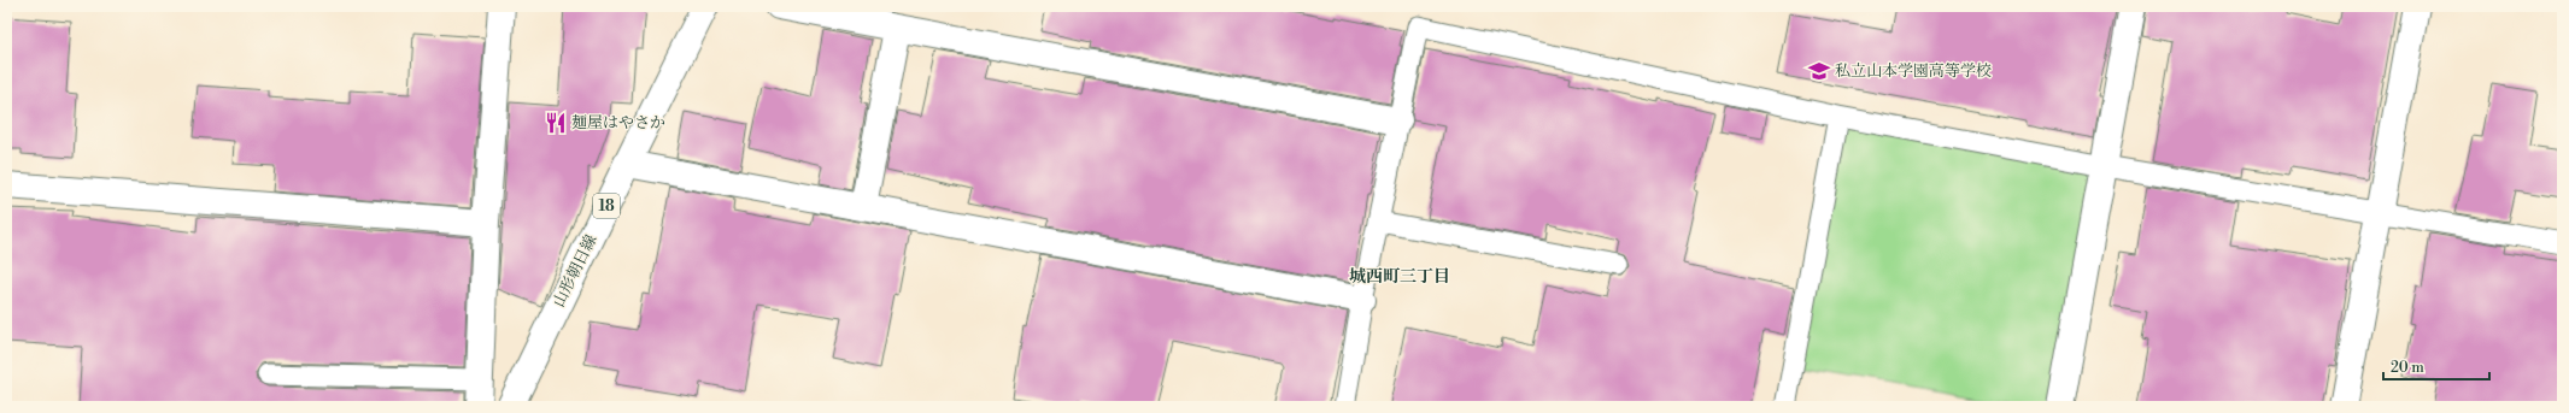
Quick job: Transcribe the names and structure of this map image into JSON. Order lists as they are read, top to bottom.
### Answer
{
  "streets": {
    "street": ["18", "山形朝日線"]
  },
  "districts": ["城西町三丁目"],
  "places": {
    "school or university": ["私立山本学園高等学校"],
    "restaurant": ["麺屋はやさか"]
  },
  "scale_bar": "20 m"
}
